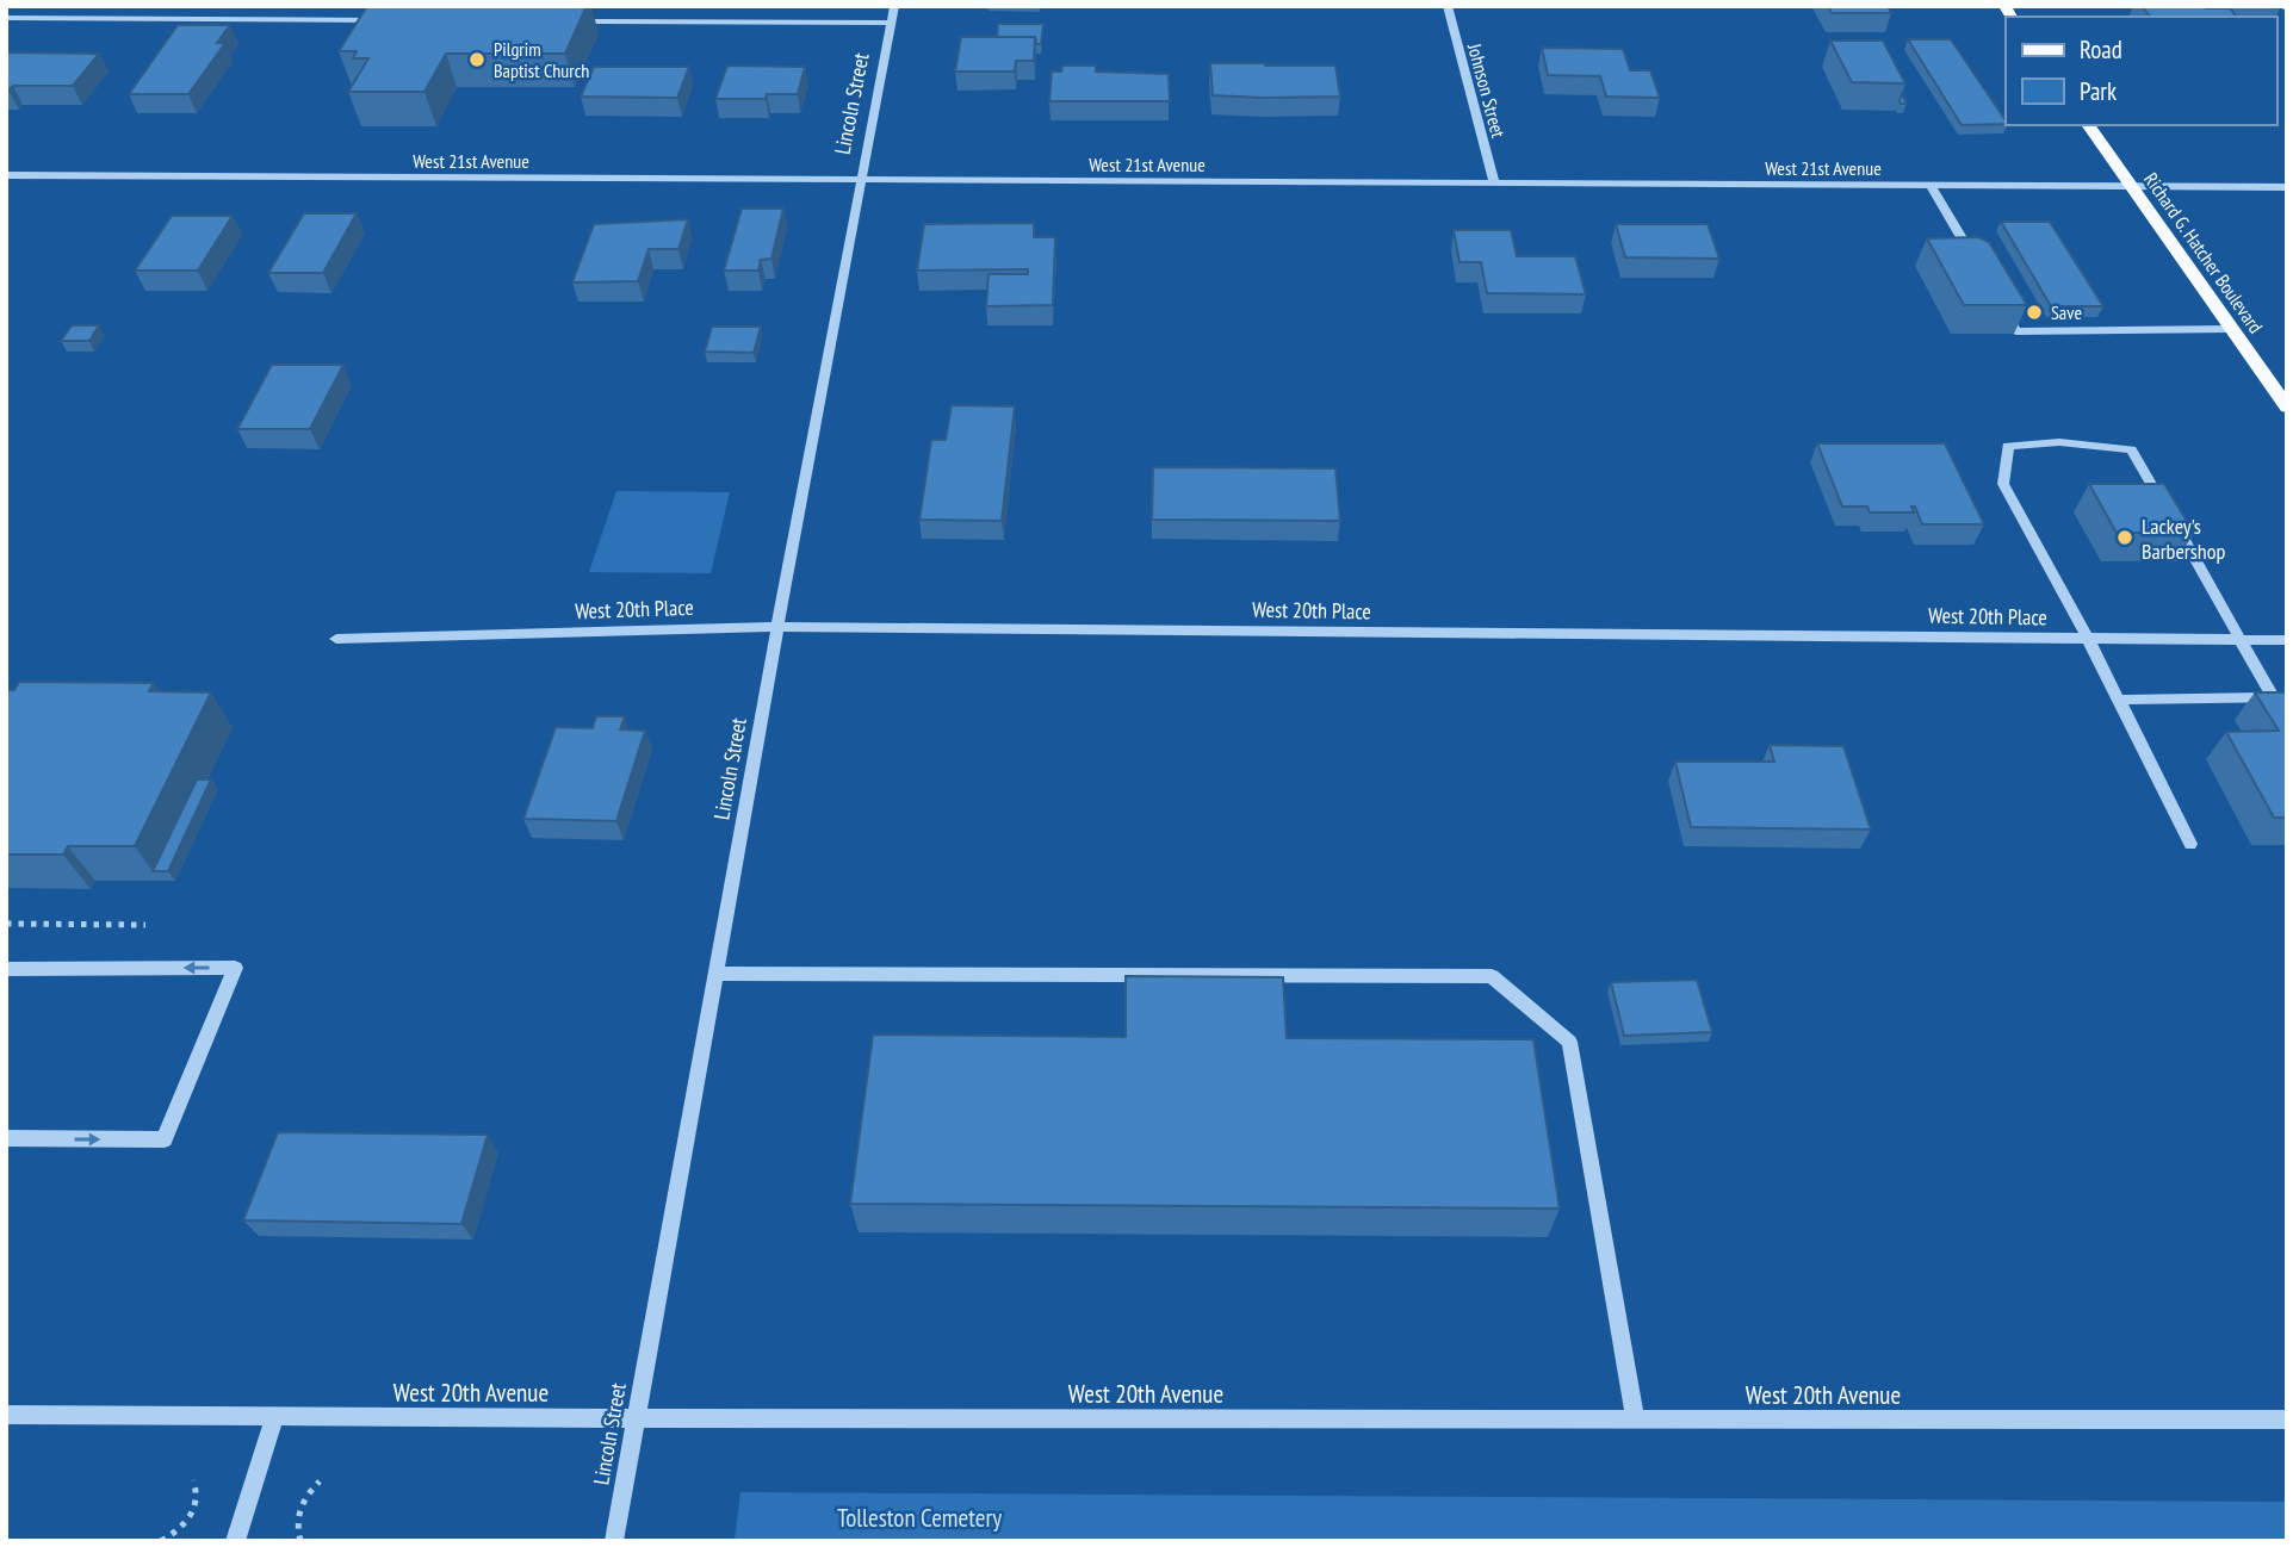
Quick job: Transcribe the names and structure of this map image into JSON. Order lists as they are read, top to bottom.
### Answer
{
  "streets": {
    "main road": ["Richard G. Hatcher Boulevard"],
    "street": [
      "Johnson Street",
      "Lincoln Street",
      "West 21st Avenue",
      "West 20th Place",
      "West 20th Avenue"
    ]
  },
  "crossings": [
    ["Johnson Street", "West 21st Avenue"],
    ["Lincoln Street", "West 21st Avenue"],
    ["Lincoln Street", "West 20th Place"],
    ["Lincoln Street", "West 20th Avenue"],
    ["West 21st Avenue", "Richard G. Hatcher Boulevard"]
  ],
  "parks": ["Tolleston Cemetery"],
  "places": ["Pilgrim Baptist Church", "Save", "Lackey's Barbershop"],
  "legend": ["Road", "Park"]
}
